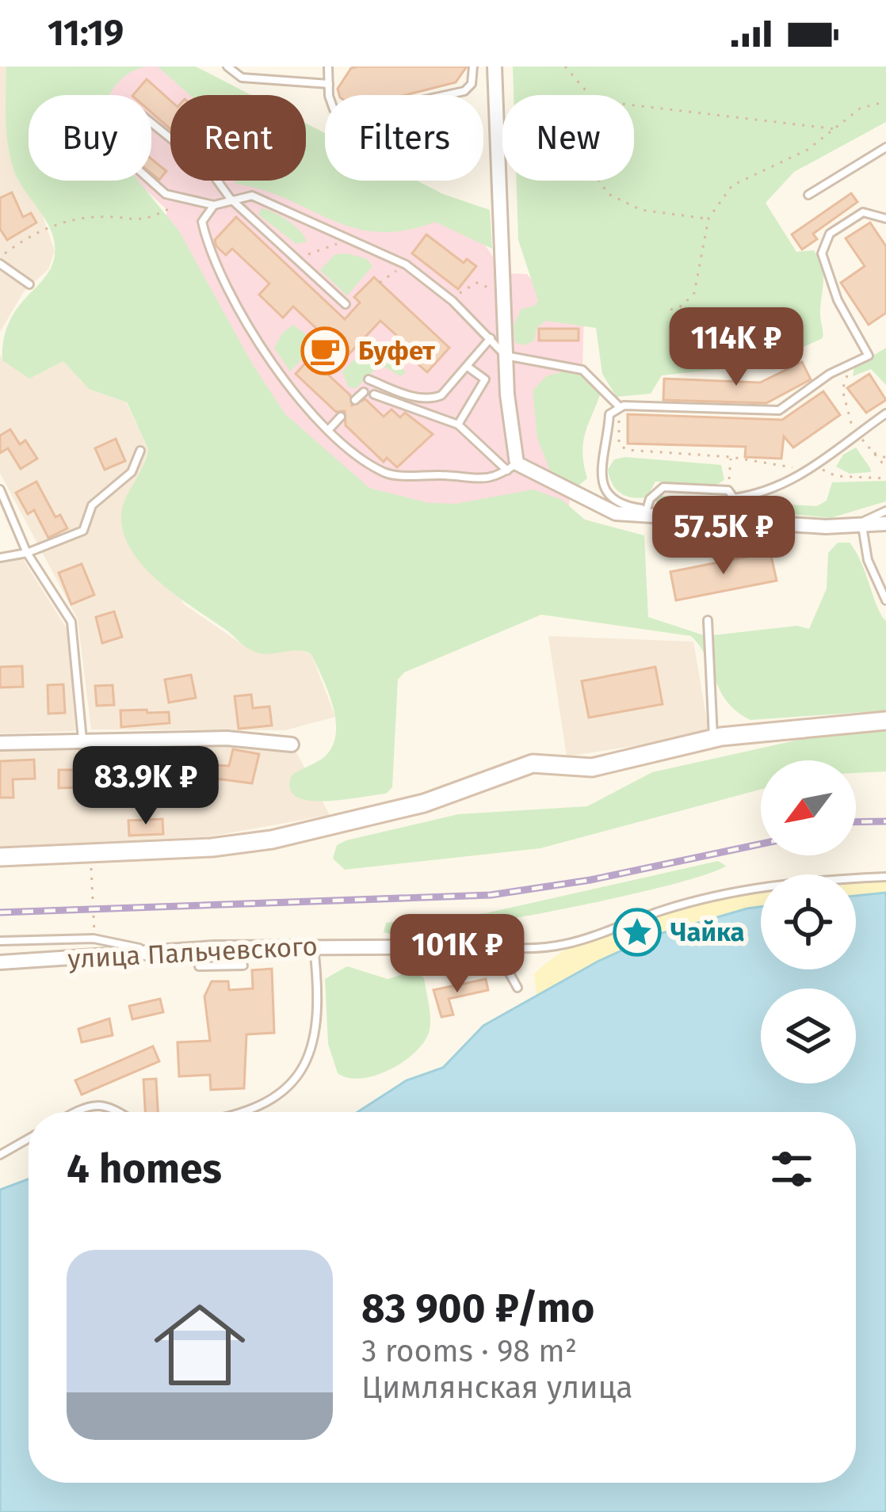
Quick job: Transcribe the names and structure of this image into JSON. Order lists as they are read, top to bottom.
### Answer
{
  "streets": {
    "street": ["улица Пальчевского"]
  },
  "places": {
    "cafe": ["Буфет"],
    "place": ["Чайка"]
  },
  "north": "bottom left",
  "page": {
    "status": "11:19",
    "chip": [
      "Buy",
      "Rent",
      "Filters",
      "New"
    ],
    "price": [
      "114K ₽",
      "57.5K ₽",
      "83.9K ₽",
      "101K ₽"
    ],
    "heading": "4 homes",
    "list": [
      {
        "name": "83 900 ₽/mo",
        "note": "3 rooms · 98 m² · Цимлянская улица"
      }
    ]
  }
}
